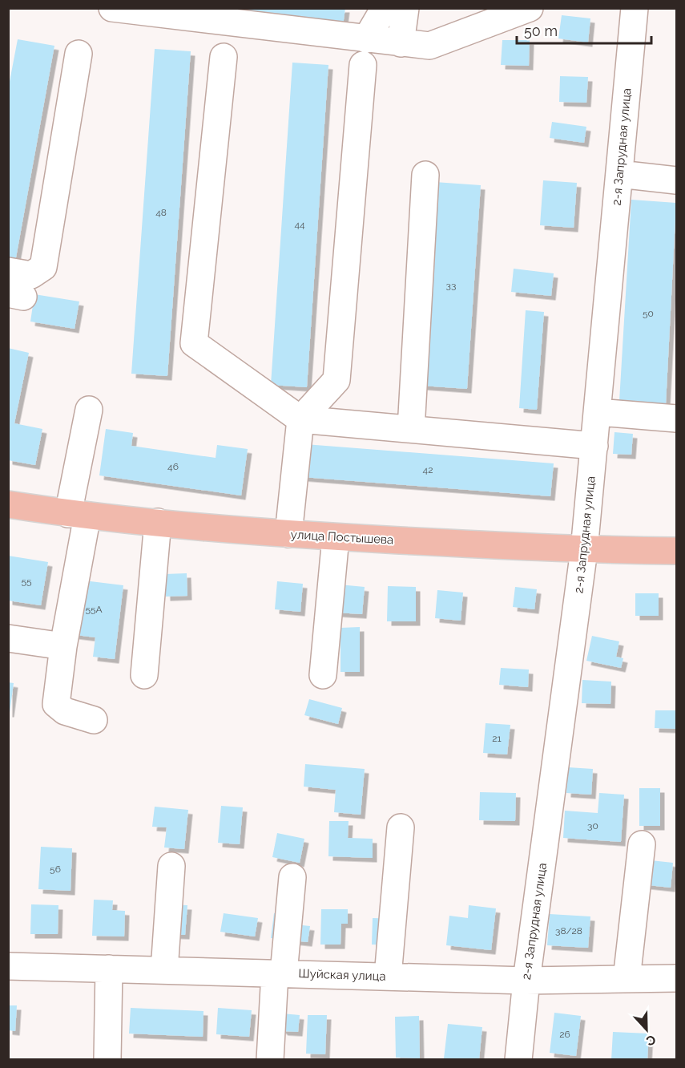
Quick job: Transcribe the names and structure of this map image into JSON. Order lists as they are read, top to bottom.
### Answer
{
  "streets": {
    "main road": ["улица Постышева"],
    "street": ["2-я Запрудная улица", "Шуйская улица"]
  },
  "crossings": [
    ["2-я Запрудная улица", "улица Постышева"],
    ["2-я Запрудная улица", "Шуйская улица"]
  ],
  "house_numbers": [
    "48",
    "44",
    "33",
    "50",
    "46",
    "42",
    "55",
    "55А",
    "21",
    "30",
    "56",
    "38/28",
    "26"
  ],
  "scale_bar": "50 m",
  "north": "bottom"
}
